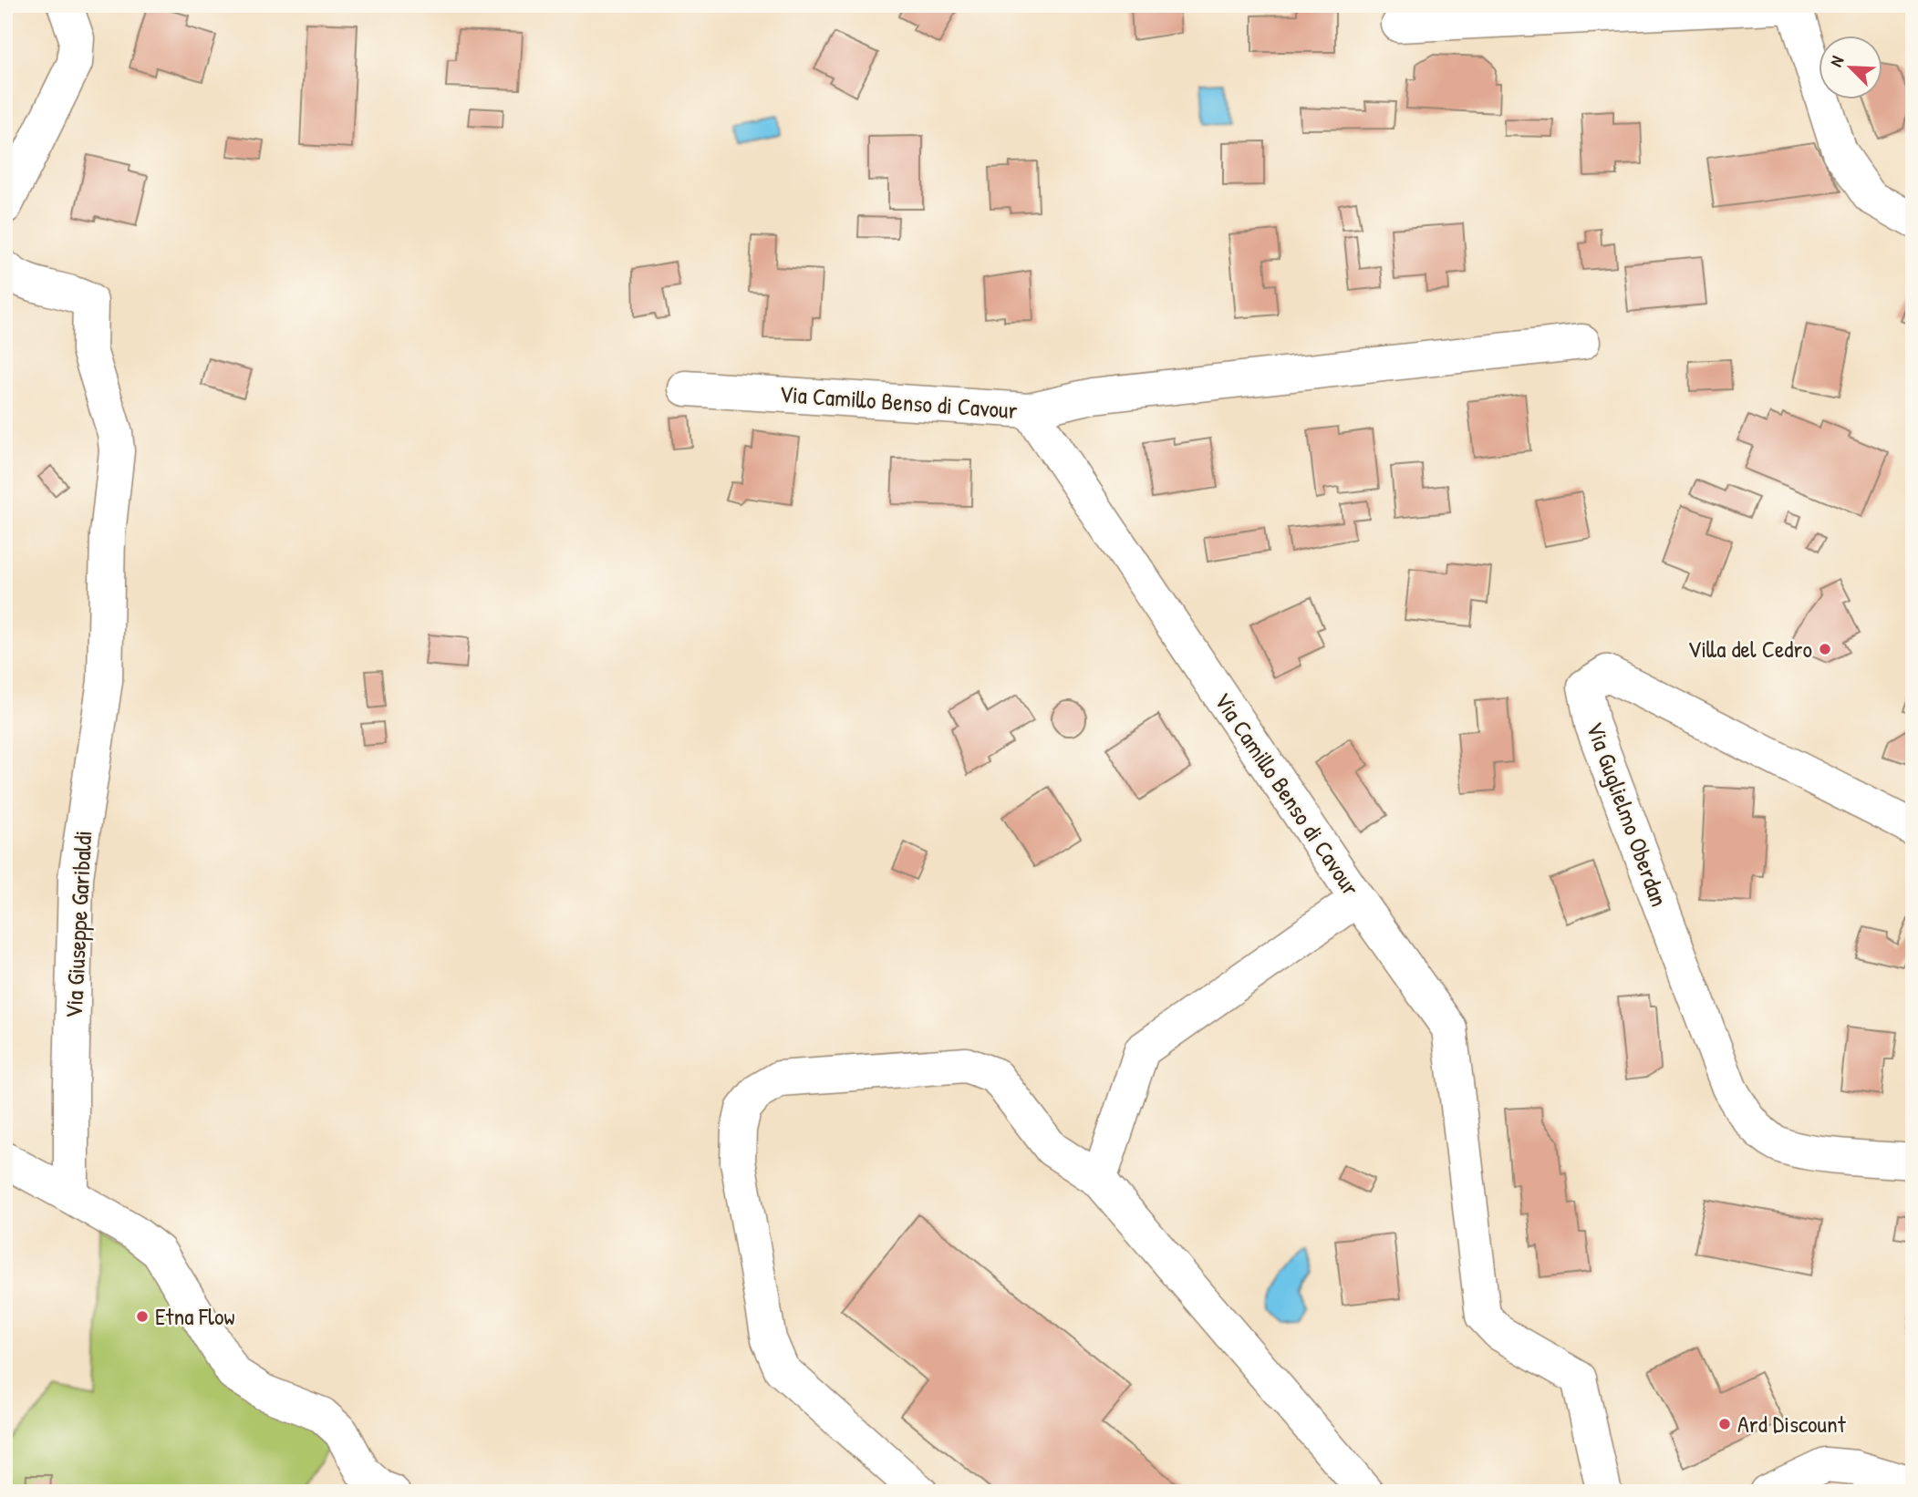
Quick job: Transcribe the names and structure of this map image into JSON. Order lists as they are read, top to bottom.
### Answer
{
  "streets": {
    "street": ["Via Camillo Benso di Cavour", "Via Guglielmo Oberdan", "Via Giuseppe Garibaldi"]
  },
  "places": ["Villa del Cedro", "Etna Flow", "Ard Discount"],
  "north": "top left"
}
